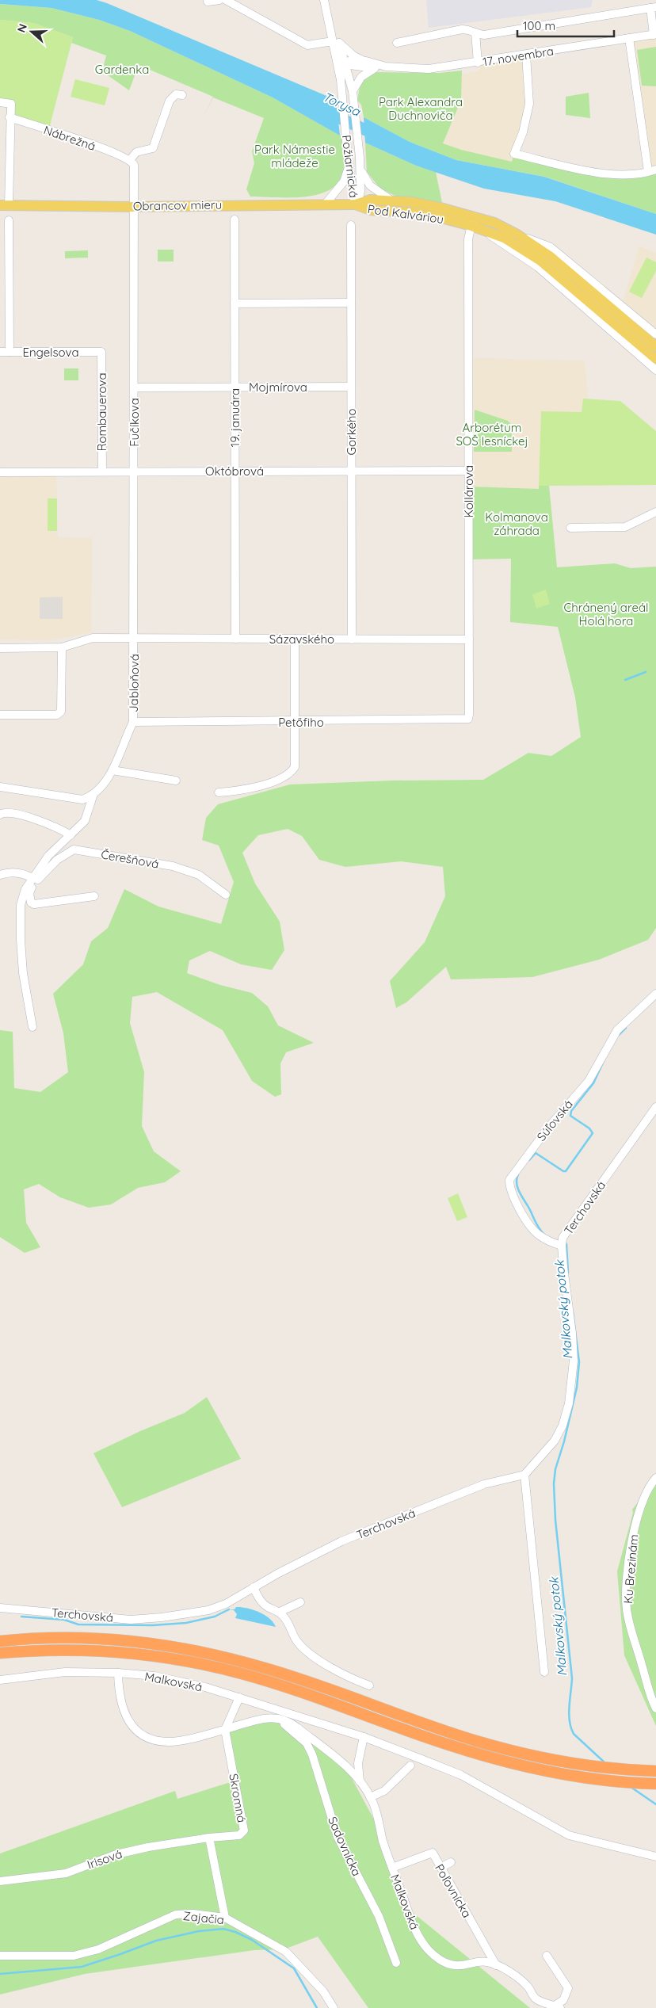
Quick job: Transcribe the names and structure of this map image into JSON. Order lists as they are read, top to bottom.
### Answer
{
  "streets": {
    "main road": ["Obrancov mieru", "Pod Kalváriou"],
    "street": [
      "17. novembra",
      "Nábrežná",
      "Požiarnická",
      "Engelsova",
      "Mojmírova",
      "Rombauerova",
      "19. januára",
      "Fučíkova",
      "Gorkého",
      "Októbrová",
      "Kollárova",
      "Sázavského",
      "Jabloňová",
      "Petőfiho",
      "Čerešňová",
      "Súľovská",
      "Terchovská",
      "Ku Brezinám",
      "Malkovská",
      "Skromná",
      "Sadovnícka",
      "Irisová",
      "Poľovnícka",
      "Zajačia"
    ]
  },
  "crossings": [
    ["17. novembra", "Požiarnická"],
    ["Požiarnická", "Obrancov mieru"],
    ["Požiarnická", "Pod Kalváriou"],
    ["Obrancov mieru", "Pod Kalváriou"],
    ["Obrancov mieru", "Fučíkova"],
    ["Pod Kalváriou", "Kollárova"],
    ["Engelsova", "Rombauerova"],
    ["Mojmírova", "19. januára"],
    ["Mojmírova", "Fučíkova"],
    ["Mojmírova", "Gorkého"],
    ["Rombauerova", "Októbrová"],
    ["19. januára", "Októbrová"],
    ["19. januára", "Sázavského"],
    ["Fučíkova", "Októbrová"],
    ["Fučíkova", "Sázavského"],
    ["Fučíkova", "Jabloňová"],
    ["Gorkého", "Októbrová"],
    ["Gorkého", "Sázavského"],
    ["Októbrová", "Kollárova"],
    ["Kollárova", "Sázavského"],
    ["Kollárova", "Petőfiho"],
    ["Sázavského", "Jabloňová"],
    ["Jabloňová", "Petőfiho"],
    ["Jabloňová", "Čerešňová"],
    ["Súľovská", "Terchovská"],
    ["Malkovská", "Skromná"],
    ["Malkovská", "Sadovnícka"],
    ["Malkovská", "Poľovnícka"],
    ["Skromná", "Irisová"]
  ],
  "water": ["Torysa", "Malkovský potok"],
  "parks": [
    "Gardenka",
    "Park Alexandra Duchnoviča",
    "Park Námestie mládeže",
    "Arborétum SOŠ lesníckej",
    "Kolmanova záhrada",
    "Chránený areál Holá hora"
  ],
  "scale_bar": "100 m",
  "north": "left"
}
